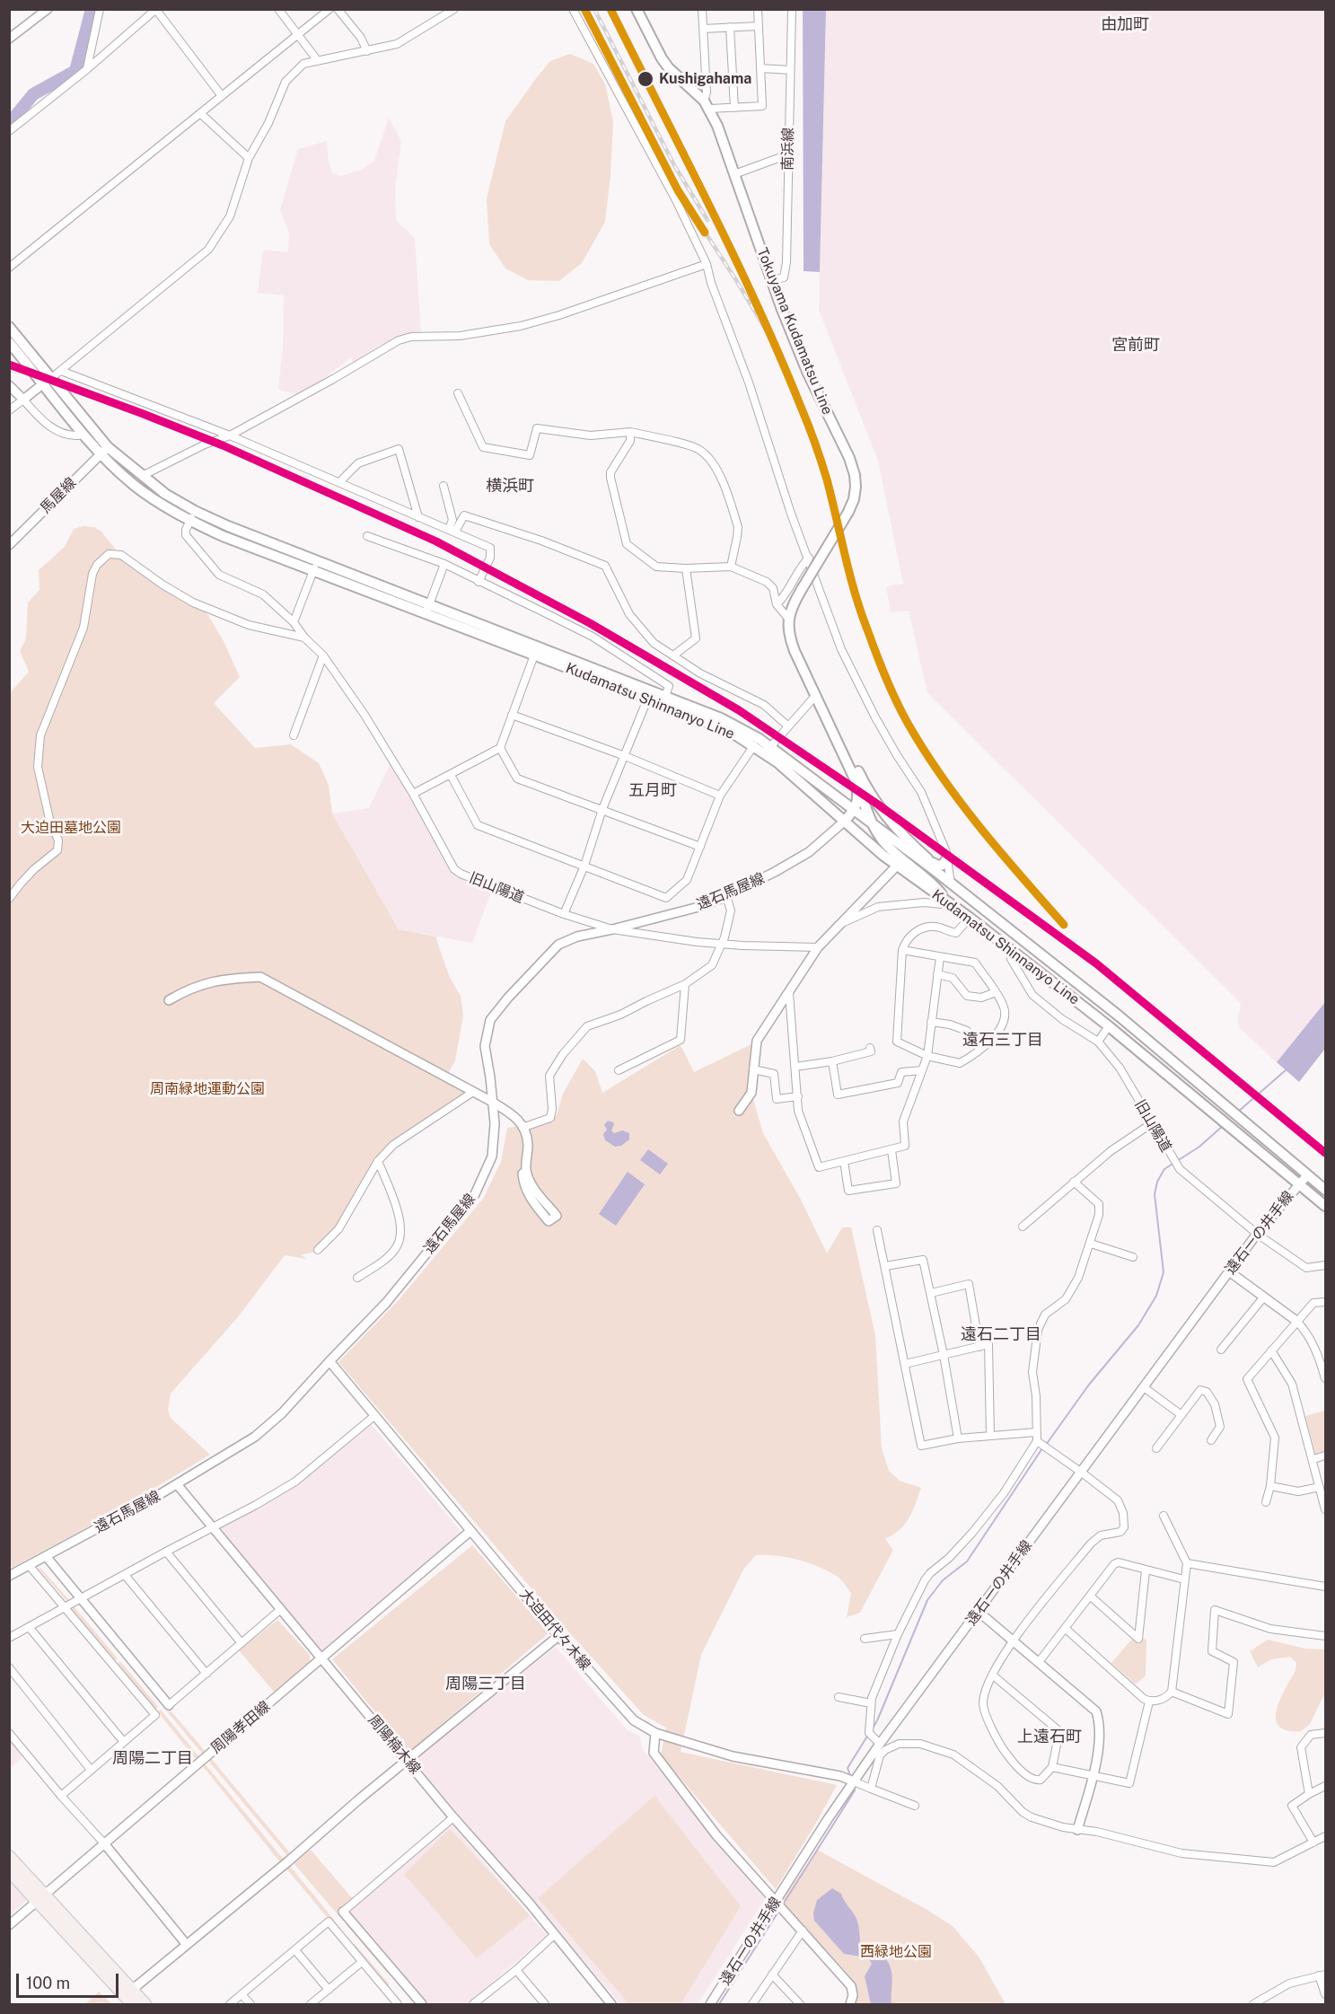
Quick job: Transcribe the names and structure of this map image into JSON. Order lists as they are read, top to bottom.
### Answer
{
  "streets": {
    "main road": ["Tokuyama Kudamatsu Line", "Kudamatsu Shinnanyo Line"],
    "street": [
      "南浜線",
      "馬屋線",
      "旧山陽道",
      "遠石馬屋線",
      "遠石一の井手線",
      "大迫田代々木線",
      "周陽孝田線",
      "周陽楠木線"
    ]
  },
  "crossings": [
    ["南浜線", "Tokuyama Kudamatsu Line"],
    ["Tokuyama Kudamatsu Line", "Kudamatsu Shinnanyo Line"],
    ["馬屋線", "Kudamatsu Shinnanyo Line"],
    ["Kudamatsu Shinnanyo Line", "旧山陽道"],
    ["Kudamatsu Shinnanyo Line", "遠石馬屋線"],
    ["Kudamatsu Shinnanyo Line", "遠石一の井手線"],
    ["旧山陽道", "遠石馬屋線"],
    ["旧山陽道", "遠石一の井手線"],
    ["遠石馬屋線", "大迫田代々木線"],
    ["遠石馬屋線", "周陽楠木線"],
    ["遠石一の井手線", "大迫田代々木線"],
    ["大迫田代々木線", "周陽孝田線"],
    ["周陽孝田線", "周陽楠木線"]
  ],
  "districts": [
    "由加町",
    "宮前町",
    "横浜町",
    "五月町",
    "遠石三丁目",
    "遠石二丁目",
    "周陽三丁目",
    "上遠石町",
    "周陽二丁目"
  ],
  "parks": ["大迫田墓地公園", "周南緑地運動公園", "西緑地公園"],
  "places": ["Kushigahama"],
  "scale_bar": "100 m"
}
